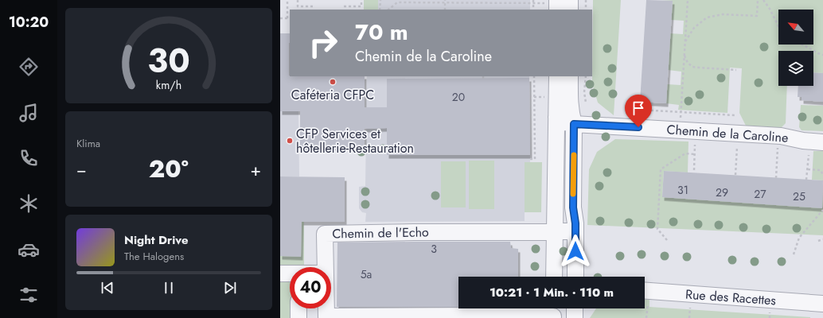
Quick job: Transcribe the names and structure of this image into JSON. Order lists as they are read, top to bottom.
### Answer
{
  "streets": {
    "street": ["Chemin de la Caroline", "Chemin de l'Echo", "Rue des Racettes"]
  },
  "places": ["Caféteria CFPC", "CFP Services et hôtellerie-Restauration"],
  "house_numbers": [
    "20",
    "31",
    "29",
    "27",
    "25",
    "3",
    "5a"
  ],
  "north": "top left",
  "page": {
    "tabs": "10:20",
    "turn": ["70 m", "Chemin de la Caroline"],
    "tile": "Klima",
    "heat": ["−", "20°", "+"],
    "song": ["Night Drive", "The Halogens"],
    "limit": "40",
    "trip": "10:21 · 1 Min. · 110 m",
    "gauge": ["30", "km/h"]
  }
}
